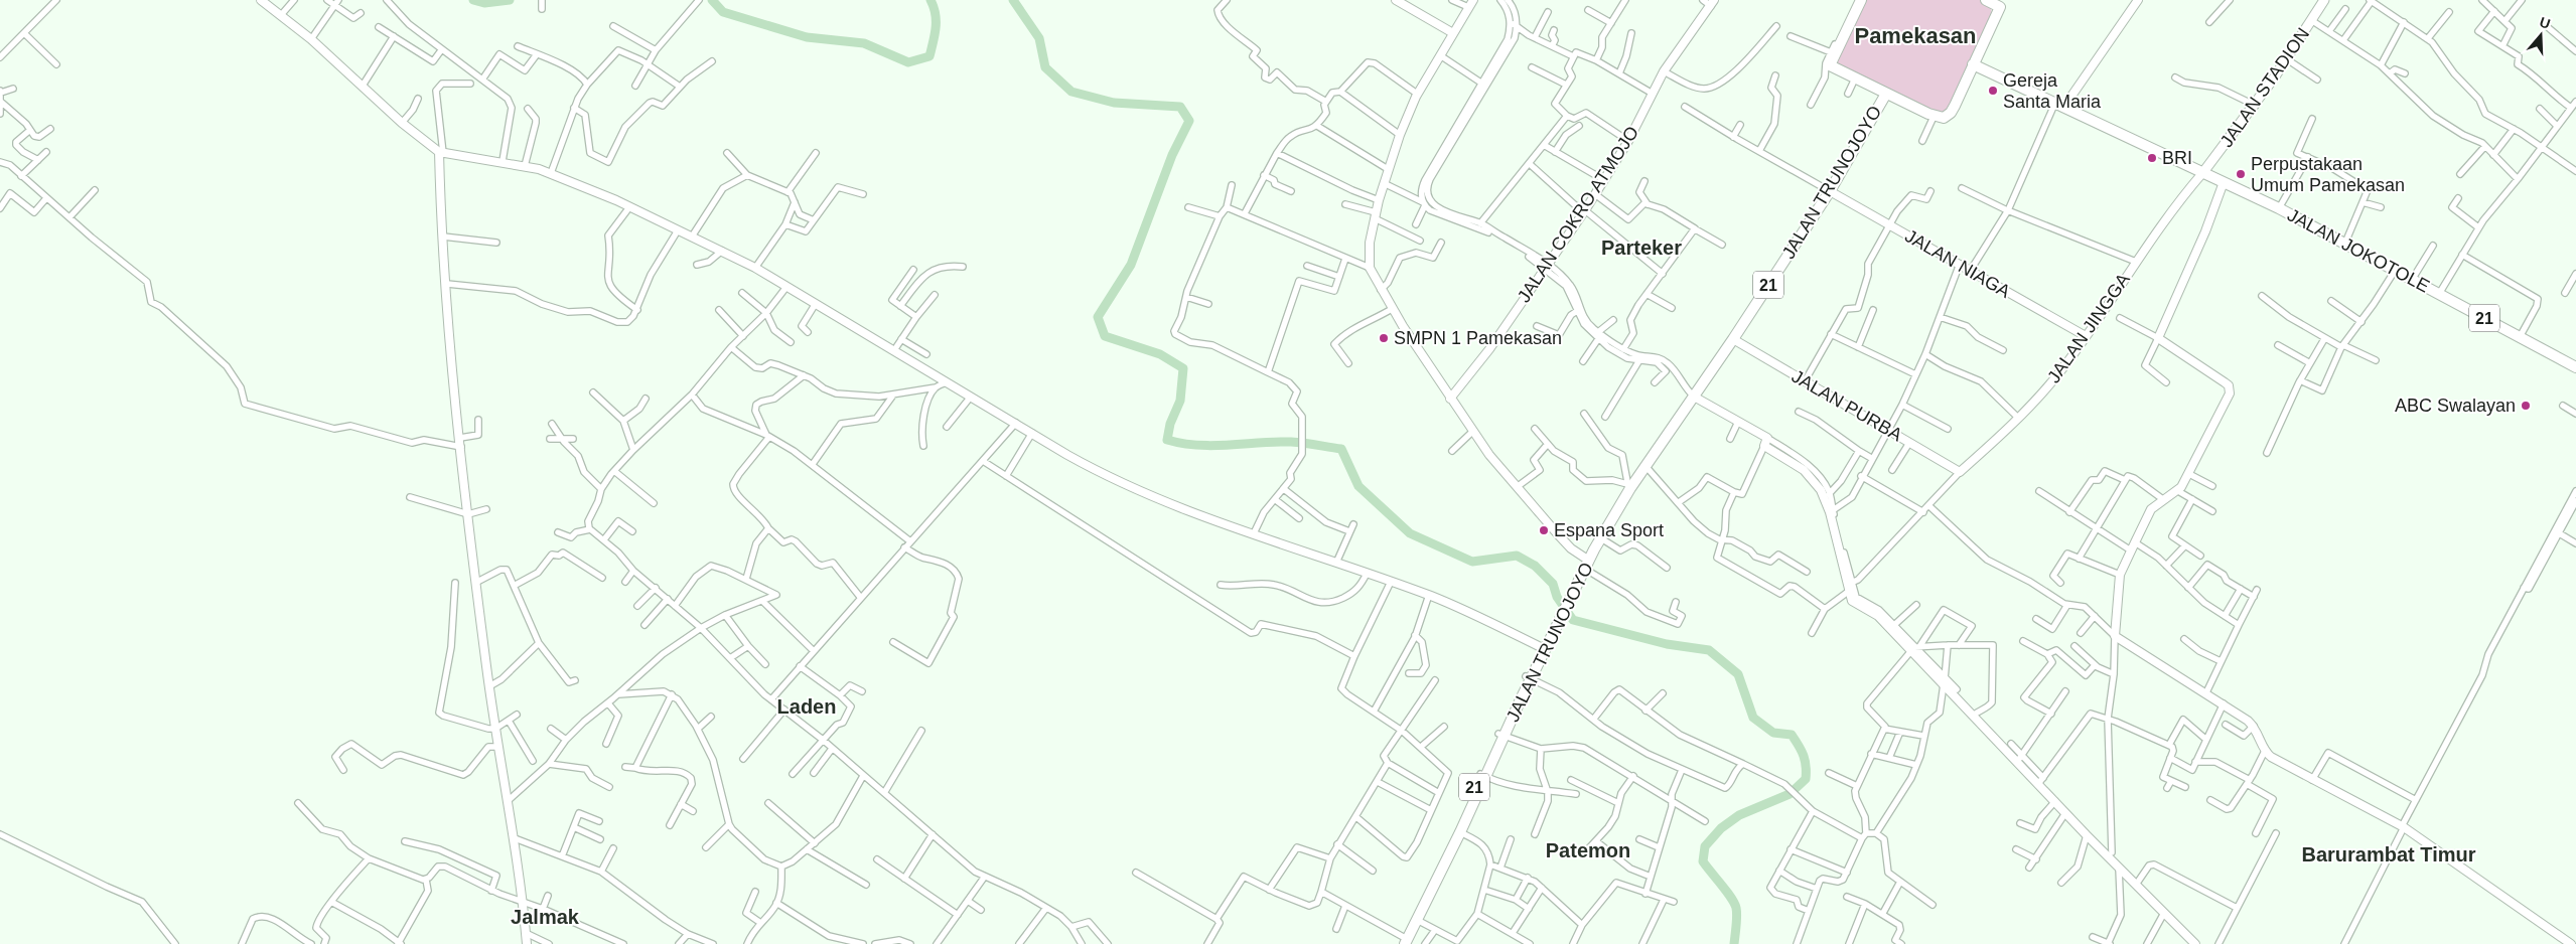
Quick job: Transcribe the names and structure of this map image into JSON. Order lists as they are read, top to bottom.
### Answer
{
  "streets": {
    "highway": ["JALAN TRUNOJOYO", "JALAN JOKOTOLE", "21"],
    "main road": [
      "JALAN STADION",
      "JALAN COKRO ATMOJO",
      "JALAN NIAGA",
      "JALAN JINGGA",
      "JALAN PURBA"
    ]
  },
  "crossings": [
    ["JALAN STADION", "JALAN JOKOTOLE"],
    ["JALAN STADION", "JALAN JINGGA"],
    ["JALAN TRUNOJOYO", "JALAN NIAGA"],
    ["JALAN TRUNOJOYO", "21"],
    ["JALAN TRUNOJOYO", "JALAN PURBA"],
    ["JALAN JOKOTOLE", "JALAN JINGGA"],
    ["JALAN NIAGA", "JALAN JINGGA"],
    ["JALAN JINGGA", "JALAN PURBA"]
  ],
  "districts": [
    "Pamekasan",
    "Parteker",
    "Laden",
    "Patemon",
    "Barurambat Timur",
    "Jalmak"
  ],
  "places": [
    "Gereja Santa Maria",
    "BRI",
    "Perpustakaan Umum Pamekasan",
    "SMPN 1 Pamekasan",
    "ABC Swalayan",
    "Espana Sport"
  ],
  "north": "top"
}
